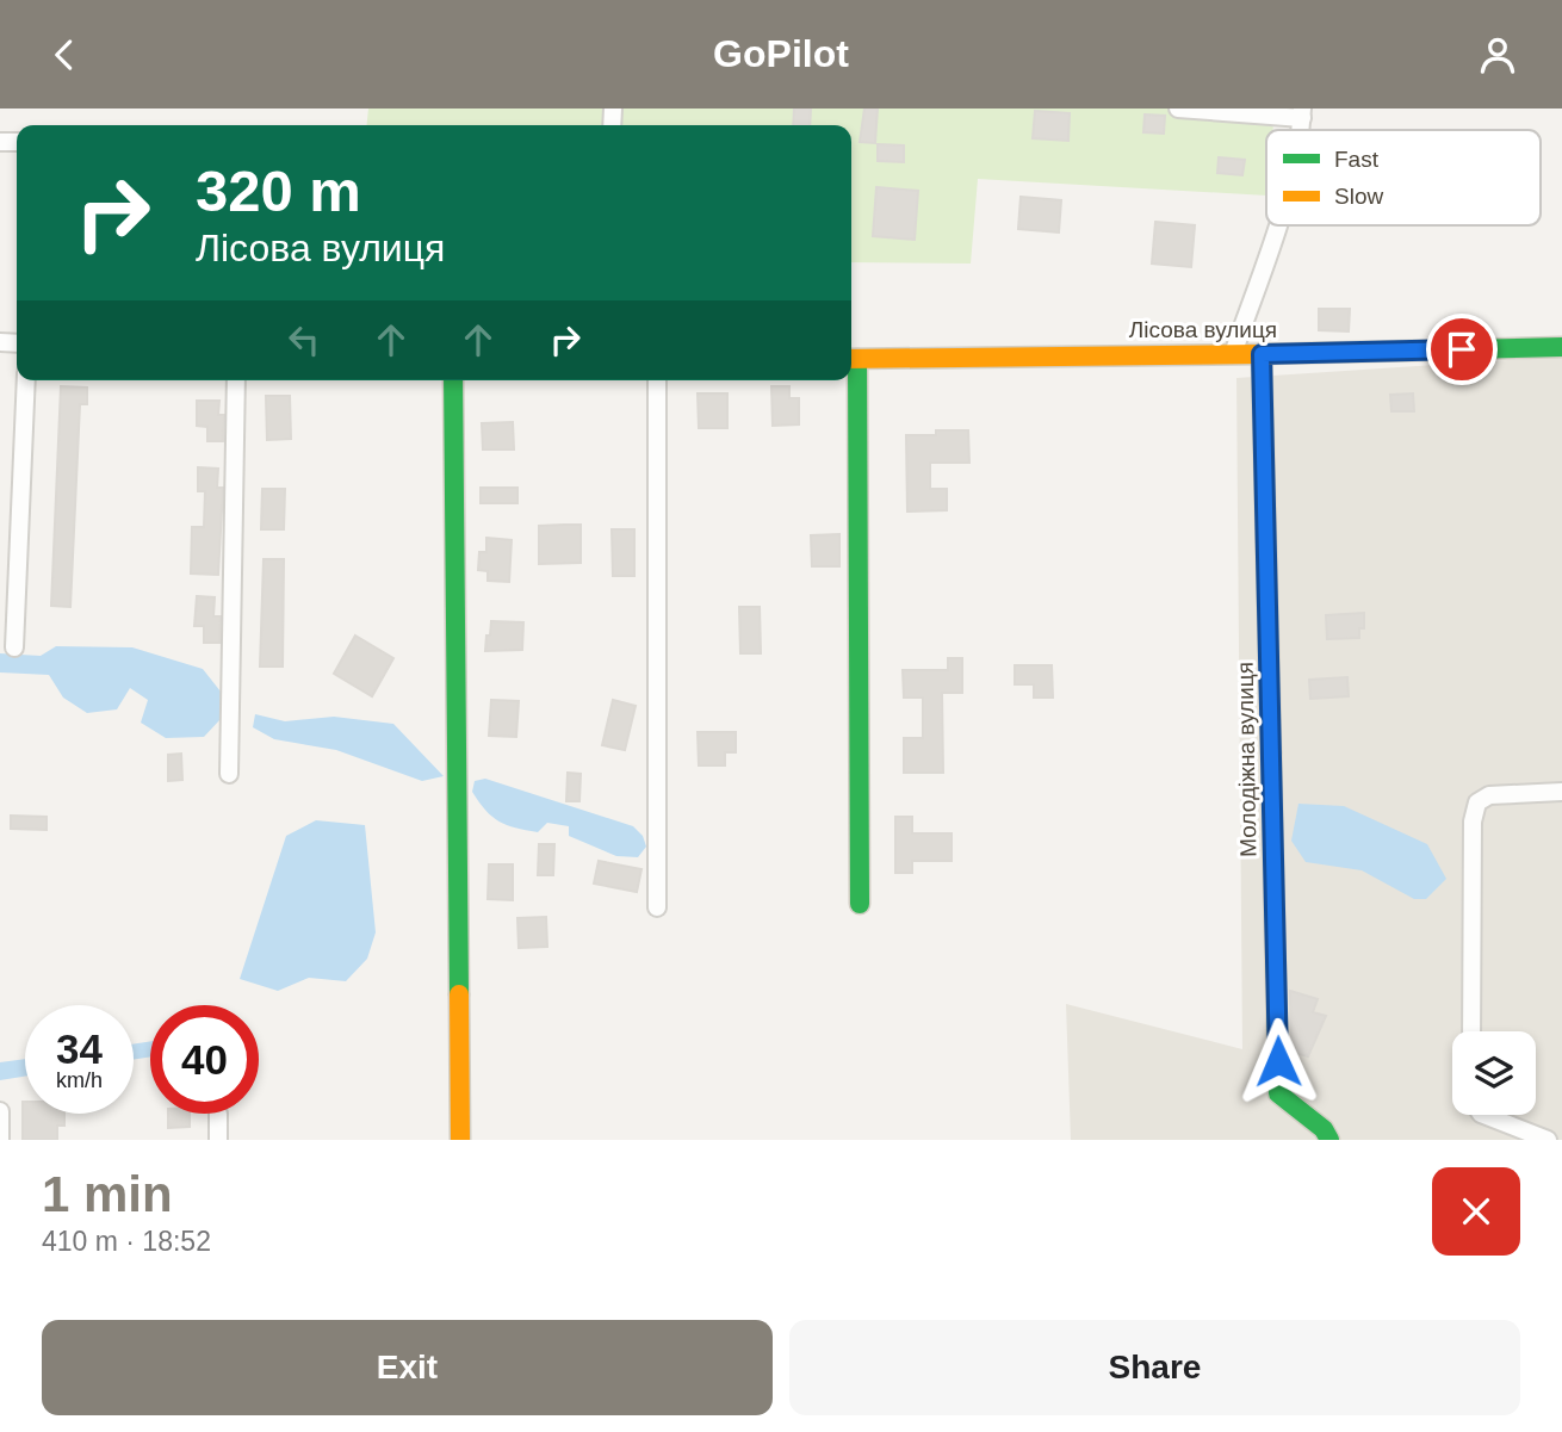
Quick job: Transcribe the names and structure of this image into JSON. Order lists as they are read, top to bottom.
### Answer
{
  "streets": {
    "street": ["Лісова вулиця", "Молодіжна вулиця"]
  },
  "crossings": [
    ["Лісова вулиця", "Молодіжна вулиця"]
  ],
  "legend": ["Fast", "Slow"],
  "page": {
    "header": "GoPilot",
    "turn": ["320 m", "Лісова вулиця"],
    "speed": "34 km/h",
    "limit": "40",
    "heading": ["1 min", "410 m · 18:52"],
    "buttons": ["Exit", "Share"]
  }
}
